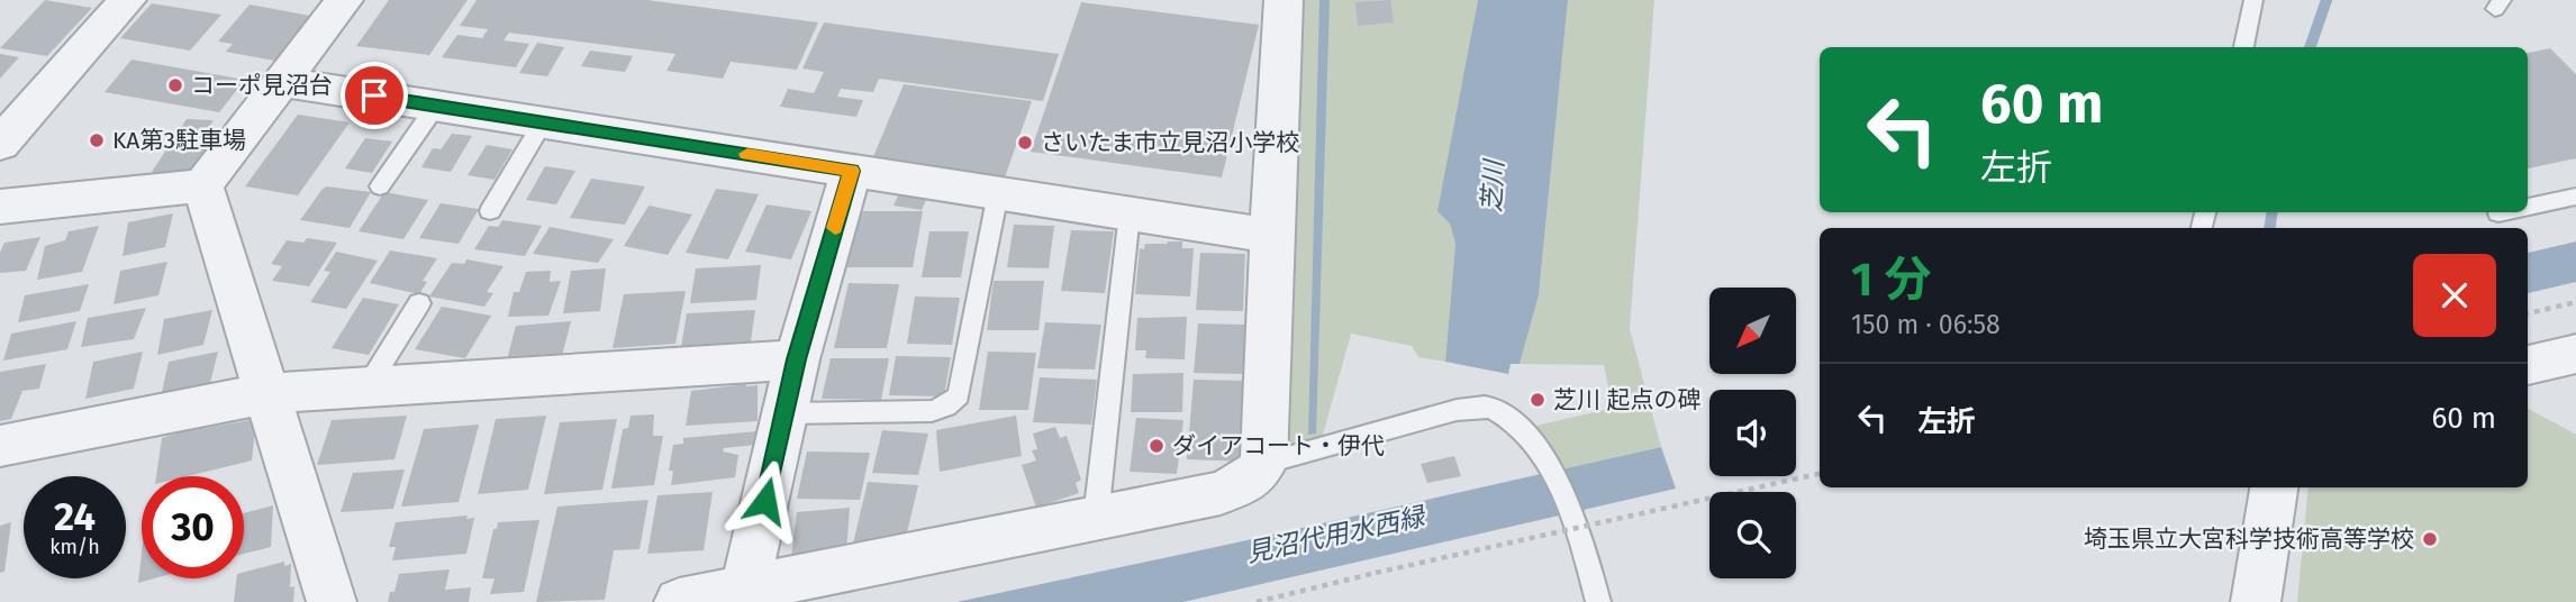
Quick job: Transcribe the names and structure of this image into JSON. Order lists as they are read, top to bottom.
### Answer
{
  "water": ["芝川", "見沼代用水西緑"],
  "places": [
    "コーポ見沼台",
    "KA第3駐車場",
    "さいたま市立見沼小学校",
    "芝川 起点の碑",
    "ダイアコート・伊代",
    "埼玉県立大宮科学技術高等学校"
  ],
  "north": "bottom left",
  "page": {
    "turn": ["60 m", "左折"],
    "heading": ["1 分", "150 m · 06:58"],
    "list": [
      {
        "name": "左折",
        "value": "60 m"
      }
    ],
    "speed": "24 km/h",
    "limit": "30"
  }
}
